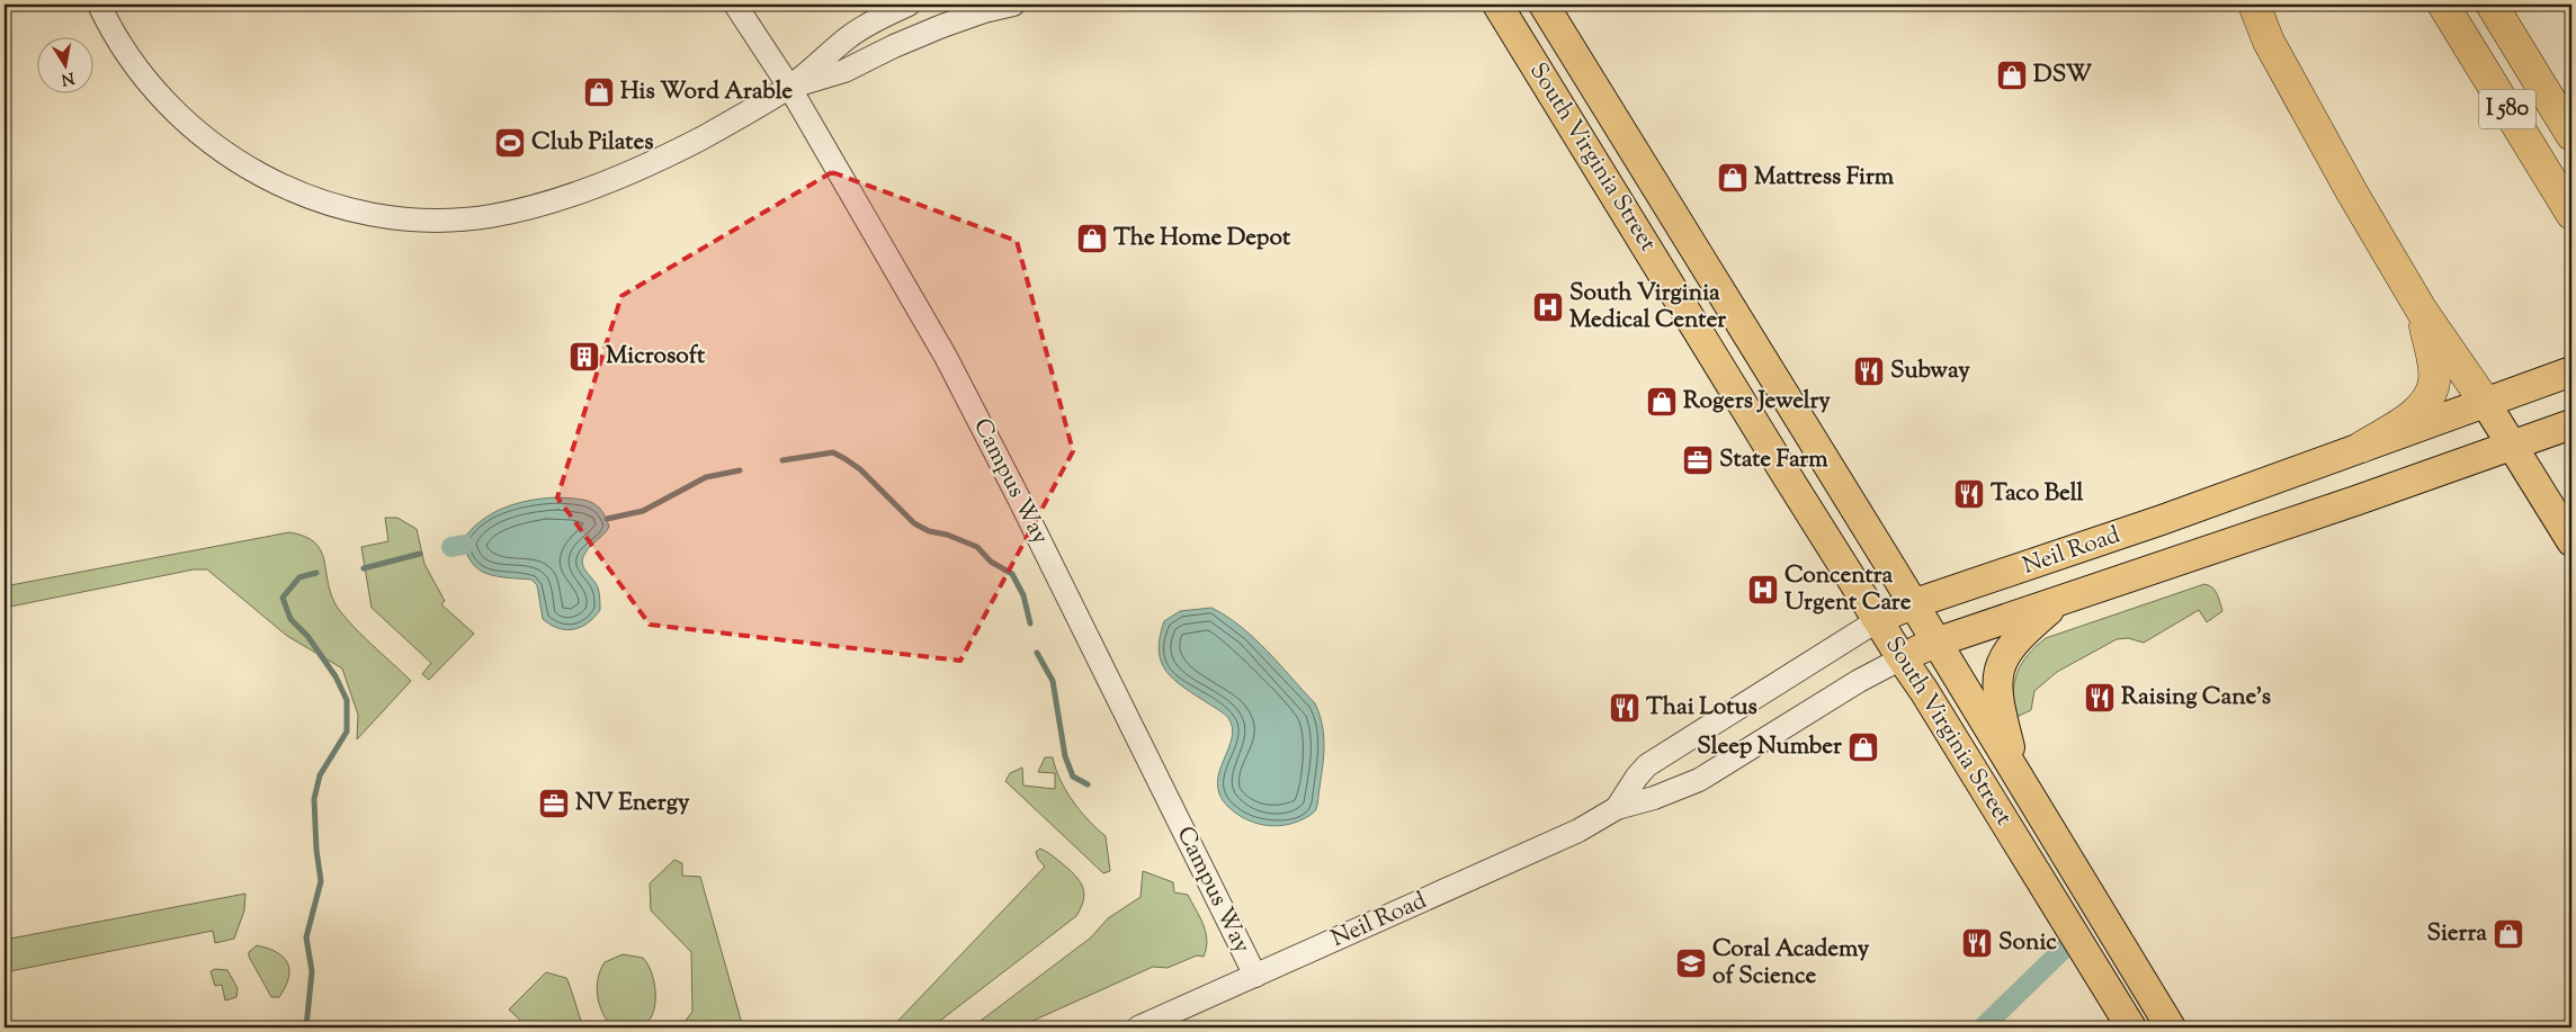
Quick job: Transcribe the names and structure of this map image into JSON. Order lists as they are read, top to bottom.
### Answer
{
  "streets": {
    "highway": ["I 580"],
    "main road": ["South Virginia Street", "Neil Road"],
    "street": ["Campus Way"]
  },
  "crossings": [
    ["South Virginia Street", "Neil Road"],
    ["Campus Way", "Neil Road"]
  ],
  "places": {
    "shop": [
      "DSW",
      "His Word Arable",
      "Mattress Firm",
      "The Home Depot",
      "Rogers Jewelry",
      "Sleep Number",
      "Sierra"
    ],
    "sports": ["Club Pilates"],
    "hospital": ["South Virginia Medical Center", "Concentra Urgent Care"],
    "building": ["Microsoft"],
    "restaurant": [
      "Subway",
      "Taco Bell",
      "Raising Cane's",
      "Thai Lotus",
      "Sonic"
    ],
    "office": ["State Farm", "NV Energy"],
    "school or university": ["Coral Academy of Science"]
  },
  "north": "bottom"
}
